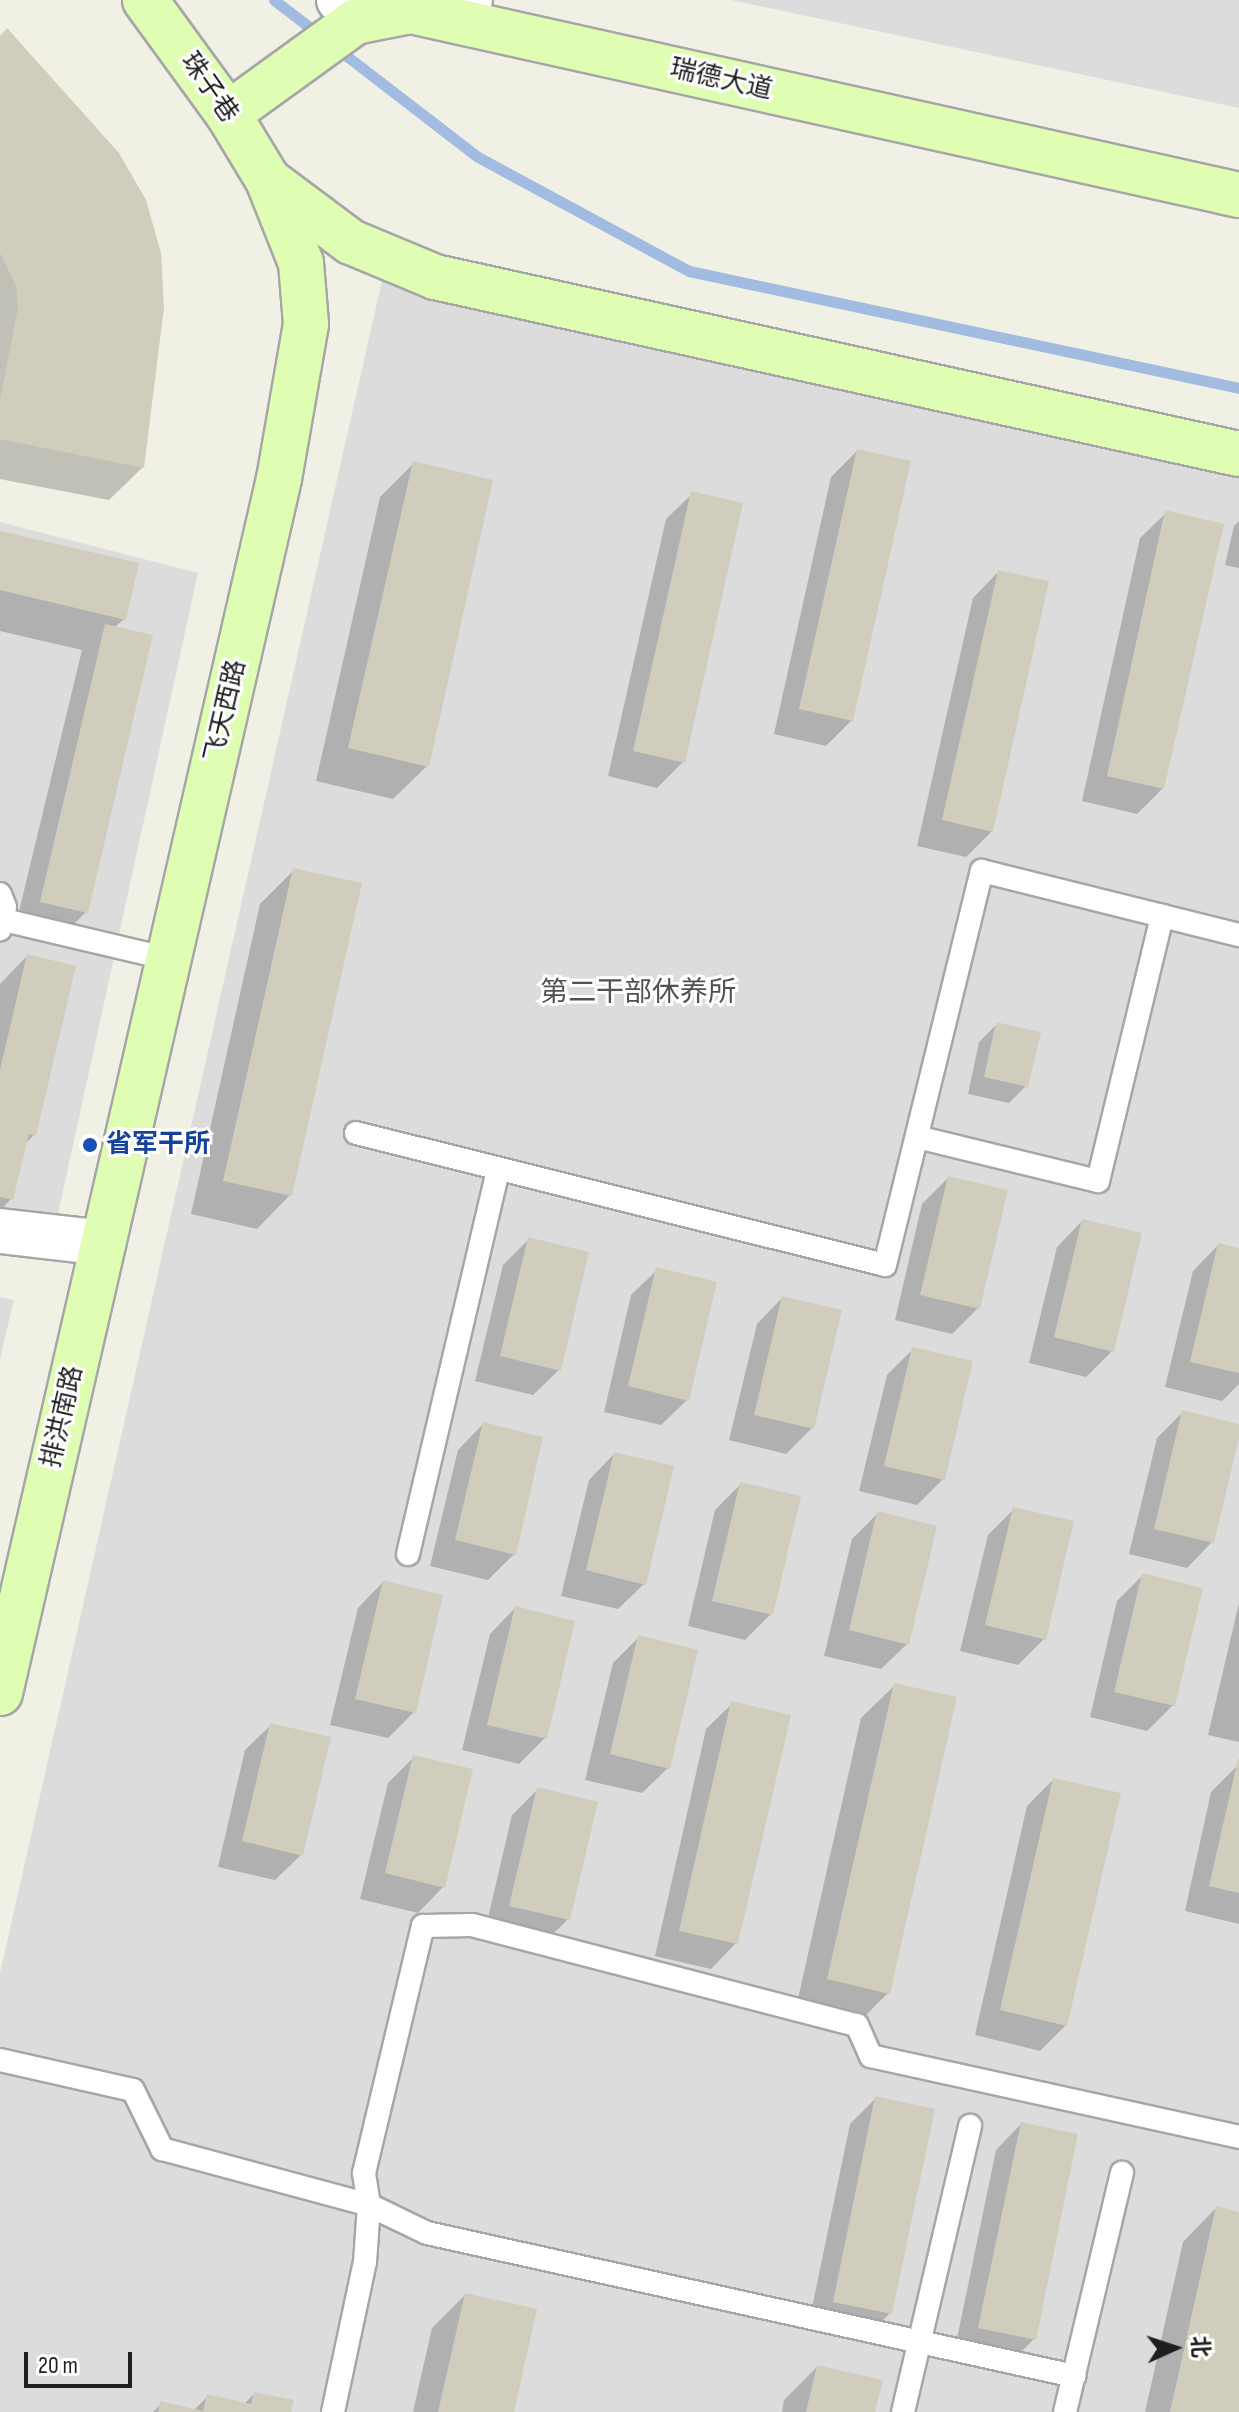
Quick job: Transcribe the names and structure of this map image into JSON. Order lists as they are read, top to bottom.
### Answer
{
  "streets": {
    "street": [
      "瑞德大道",
      "珠子巷",
      "飞天西路",
      "排洪南路"
    ]
  },
  "crossings": [
    ["瑞德大道", "珠子巷"],
    ["珠子巷", "飞天西路"],
    ["飞天西路", "排洪南路"]
  ],
  "districts": ["第二干部休养所"],
  "places": ["省军干所"],
  "scale_bar": "20 m",
  "north": "right"
}
